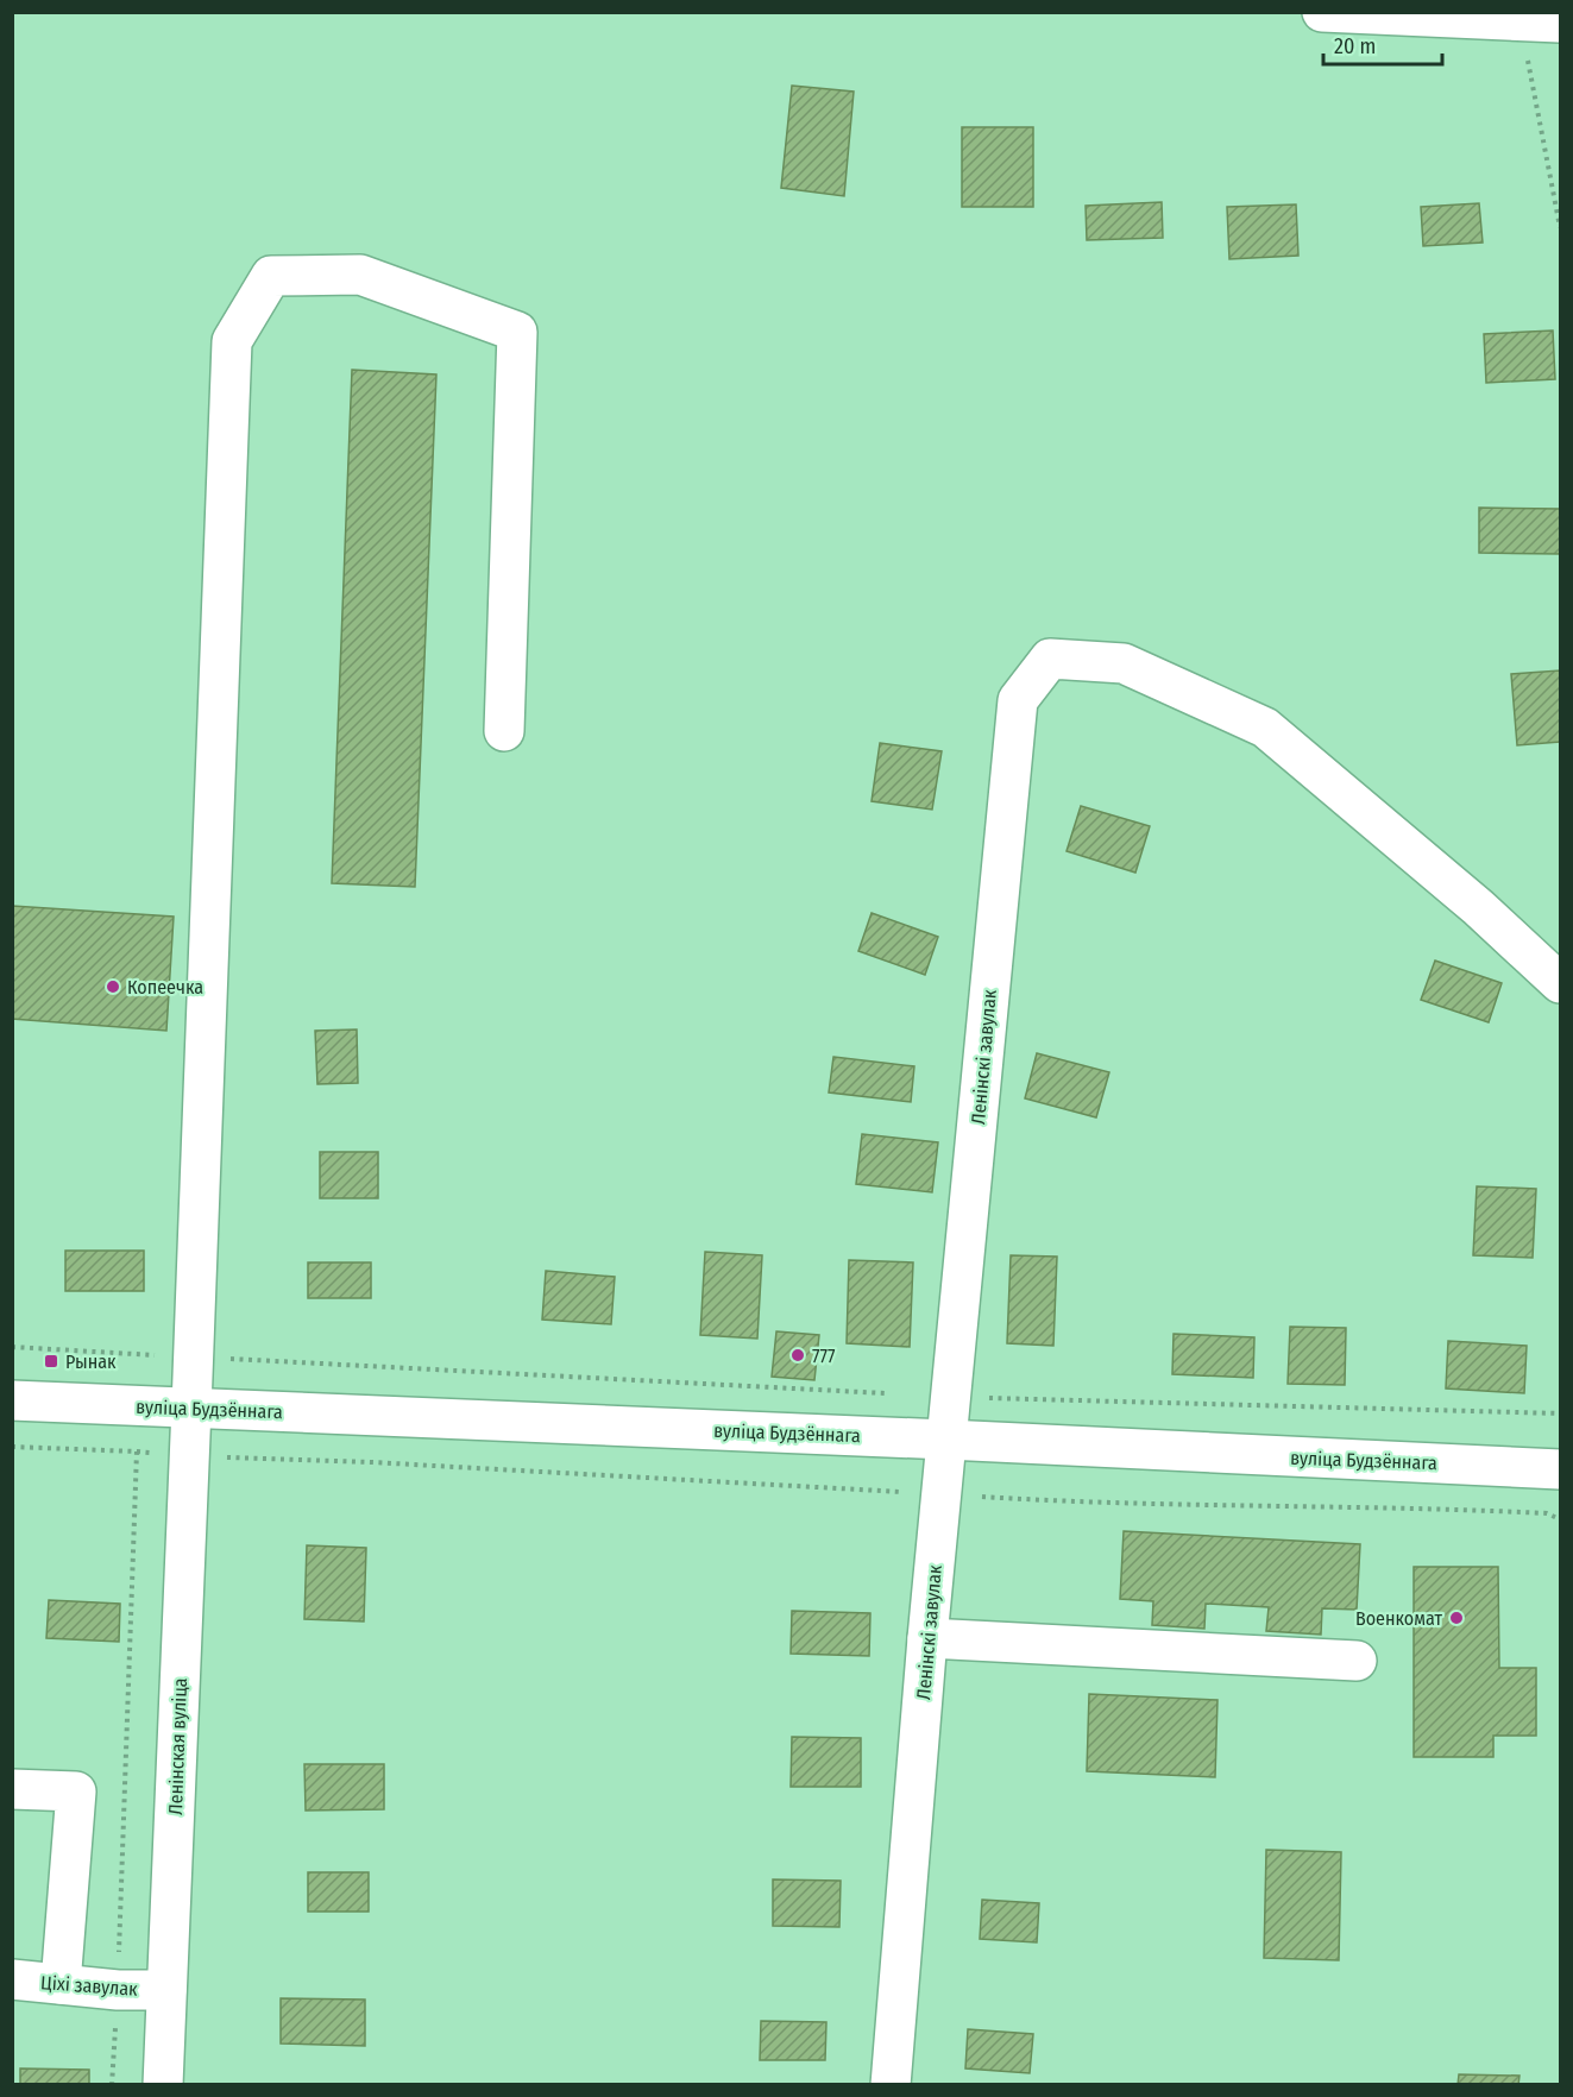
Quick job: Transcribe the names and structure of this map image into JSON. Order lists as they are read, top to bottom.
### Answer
{
  "streets": {
    "street": [
      "Ленінскі завулак",
      "вуліца Будзённага",
      "Ленінская вуліца",
      "Ціхі завулак"
    ]
  },
  "crossings": [
    ["Ленінскі завулак", "вуліца Будзённага"],
    ["вуліца Будзённага", "Ленінская вуліца"],
    ["Ленінская вуліца", "Ціхі завулак"]
  ],
  "places": {
    "other": ["Копеечка", "777", "Военкомат"],
    "transit": ["Рынак"]
  },
  "scale_bar": "20 m"
}
